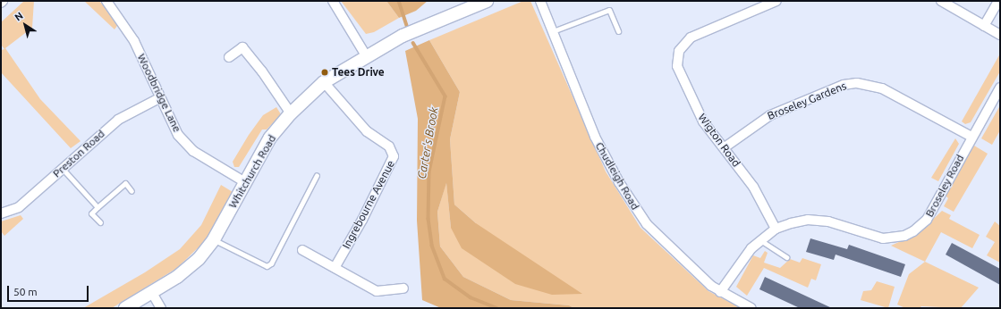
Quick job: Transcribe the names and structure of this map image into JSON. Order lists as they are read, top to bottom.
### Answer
{
  "streets": {
    "street": [
      "Woodbridge Lane",
      "Broseley Gardens",
      "Wigton Road",
      "Preston Road",
      "Whitchurch Road",
      "Chudleigh Road",
      "Broseley Road",
      "Ingrebourne Avenue"
    ]
  },
  "crossings": [
    ["Woodbridge Lane", "Preston Road"],
    ["Woodbridge Lane", "Whitchurch Road"],
    ["Broseley Gardens", "Wigton Road"],
    ["Broseley Gardens", "Broseley Road"],
    ["Wigton Road", "Broseley Road"],
    ["Whitchurch Road", "Ingrebourne Avenue"],
    ["Chudleigh Road", "Broseley Road"]
  ],
  "water": ["Carter's Brook"],
  "places": ["Tees Drive"],
  "scale_bar": "50 m",
  "north": "top left"
}
